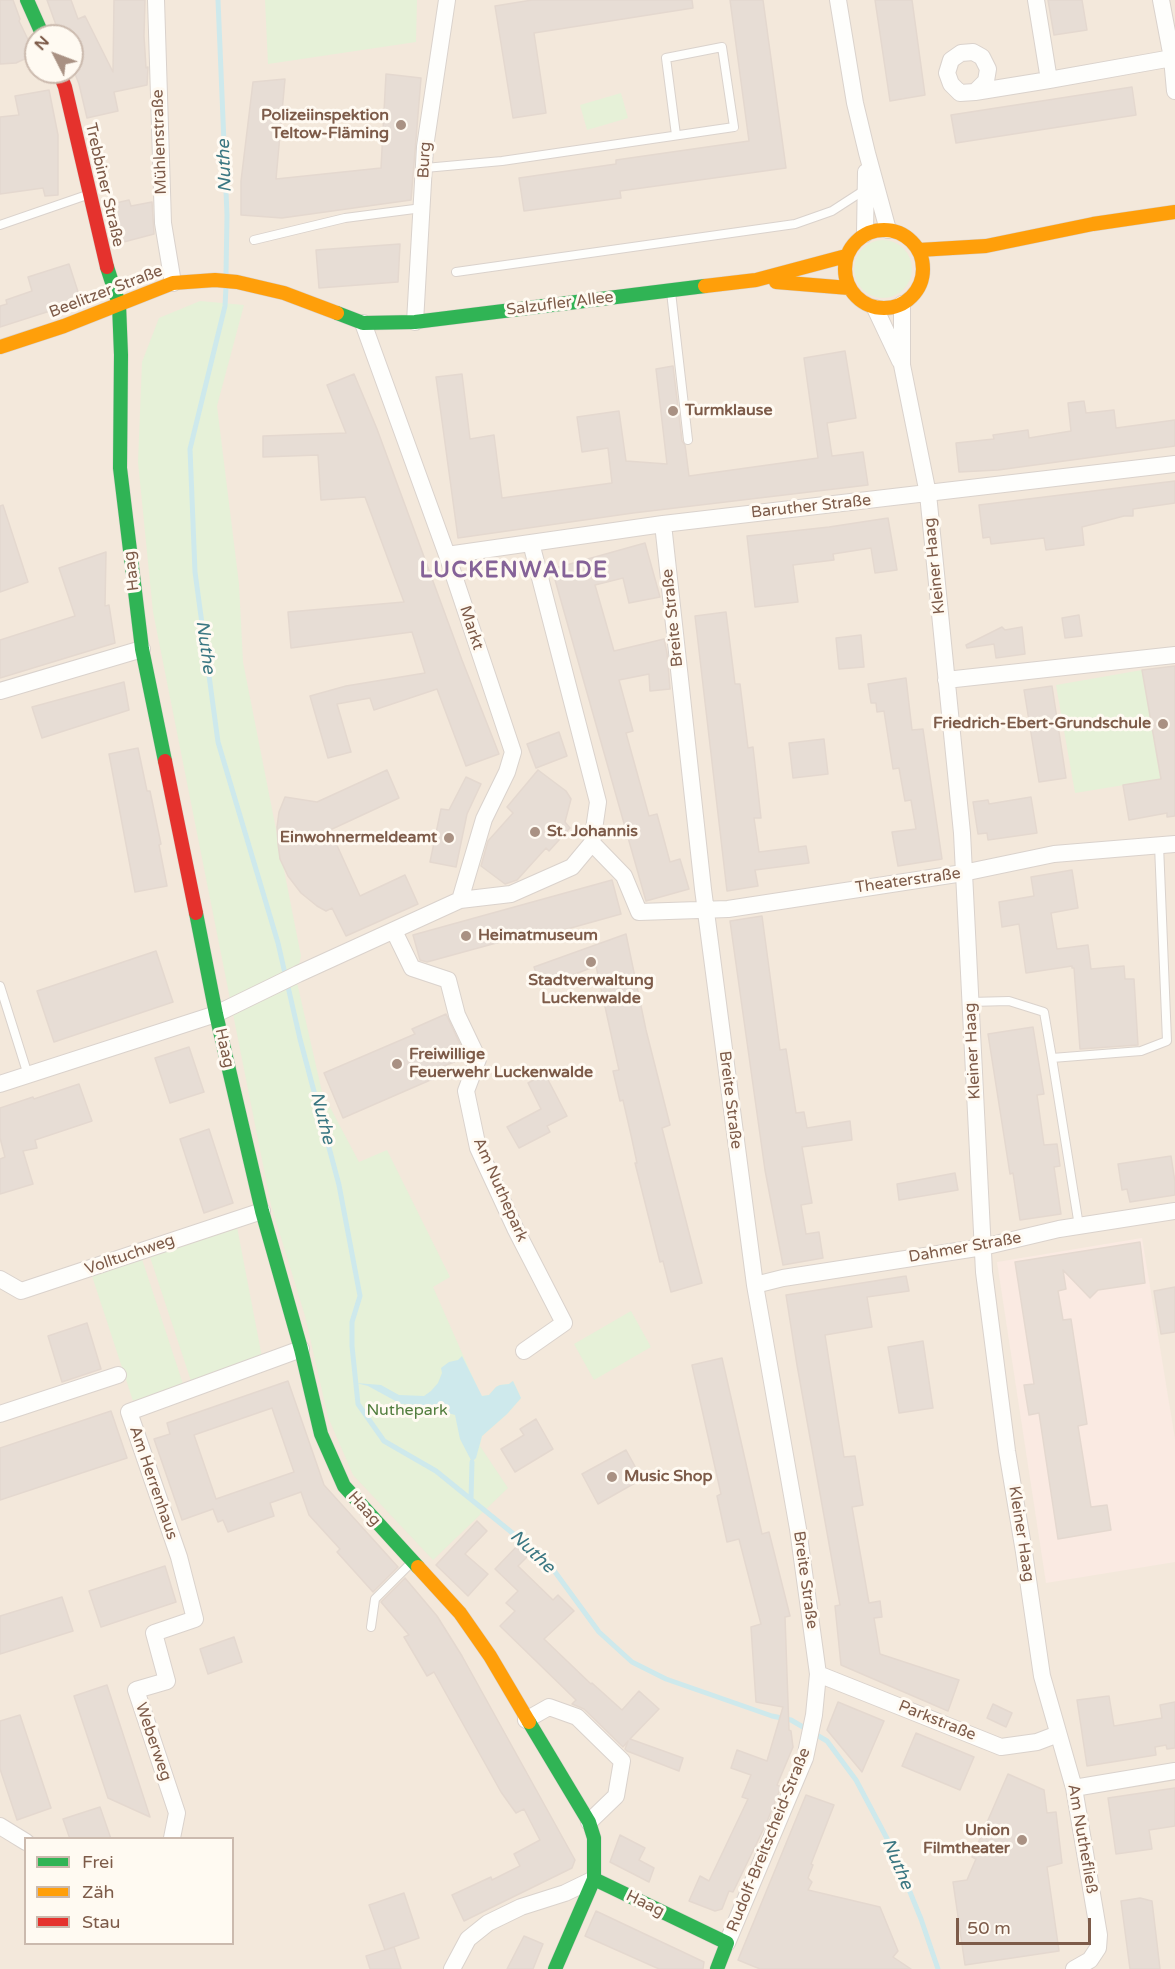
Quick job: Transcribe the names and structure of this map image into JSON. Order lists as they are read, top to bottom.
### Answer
{
  "streets": {
    "main road": [
      "Trebbiner Straße",
      "Beelitzer Straße",
      "Salzufler Allee",
      "Haag",
      "Rudolf-Breitscheid-Straße"
    ],
    "street": [
      "Mühlenstraße",
      "Burg",
      "Baruther Straße",
      "Kleiner Haag",
      "Breite Straße",
      "Markt",
      "Theaterstraße",
      "Am Nuthepark",
      "Dahmer Straße",
      "Volltuchweg",
      "Am Herrenhaus",
      "Parkstraße",
      "Weberweg",
      "Am Nuthefließ"
    ]
  },
  "crossings": [
    ["Mühlenstraße", "Beelitzer Straße"],
    ["Burg", "Salzufler Allee"],
    ["Trebbiner Straße", "Beelitzer Straße"],
    ["Trebbiner Straße", "Haag"],
    ["Beelitzer Straße", "Salzufler Allee"],
    ["Beelitzer Straße", "Haag"],
    ["Beelitzer Straße", "Markt"],
    ["Salzufler Allee", "Kleiner Haag"],
    ["Salzufler Allee", "Markt"],
    ["Baruther Straße", "Kleiner Haag"],
    ["Baruther Straße", "Breite Straße"],
    ["Baruther Straße", "Markt"],
    ["Kleiner Haag", "Theaterstraße"],
    ["Kleiner Haag", "Dahmer Straße"],
    ["Kleiner Haag", "Parkstraße"],
    ["Kleiner Haag", "Am Nuthefließ"],
    ["Haag", "Volltuchweg"],
    ["Haag", "Am Herrenhaus"],
    ["Haag", "Rudolf-Breitscheid-Straße"],
    ["Breite Straße", "Theaterstraße"],
    ["Breite Straße", "Dahmer Straße"],
    ["Breite Straße", "Parkstraße"],
    ["Breite Straße", "Rudolf-Breitscheid-Straße"],
    ["Am Herrenhaus", "Weberweg"],
    ["Parkstraße", "Am Nuthefließ"],
    ["Parkstraße", "Rudolf-Breitscheid-Straße"]
  ],
  "districts": ["LUCKENWALDE"],
  "water": ["Nuthe"],
  "parks": ["Nuthepark"],
  "places": [
    "Polizeiinspektion Teltow-Fläming",
    "Turmklause",
    "Friedrich-Ebert-Grundschule",
    "St. Johannis",
    "Einwohnermeldeamt",
    "Heimatmuseum",
    "Stadtverwaltung Luckenwalde",
    "Freiwillige Feuerwehr Luckenwalde",
    "Music Shop",
    "Union Filmtheater"
  ],
  "legend": ["Frei", "Zäh", "Stau"],
  "scale_bar": "50 m",
  "north": "top left"
}
